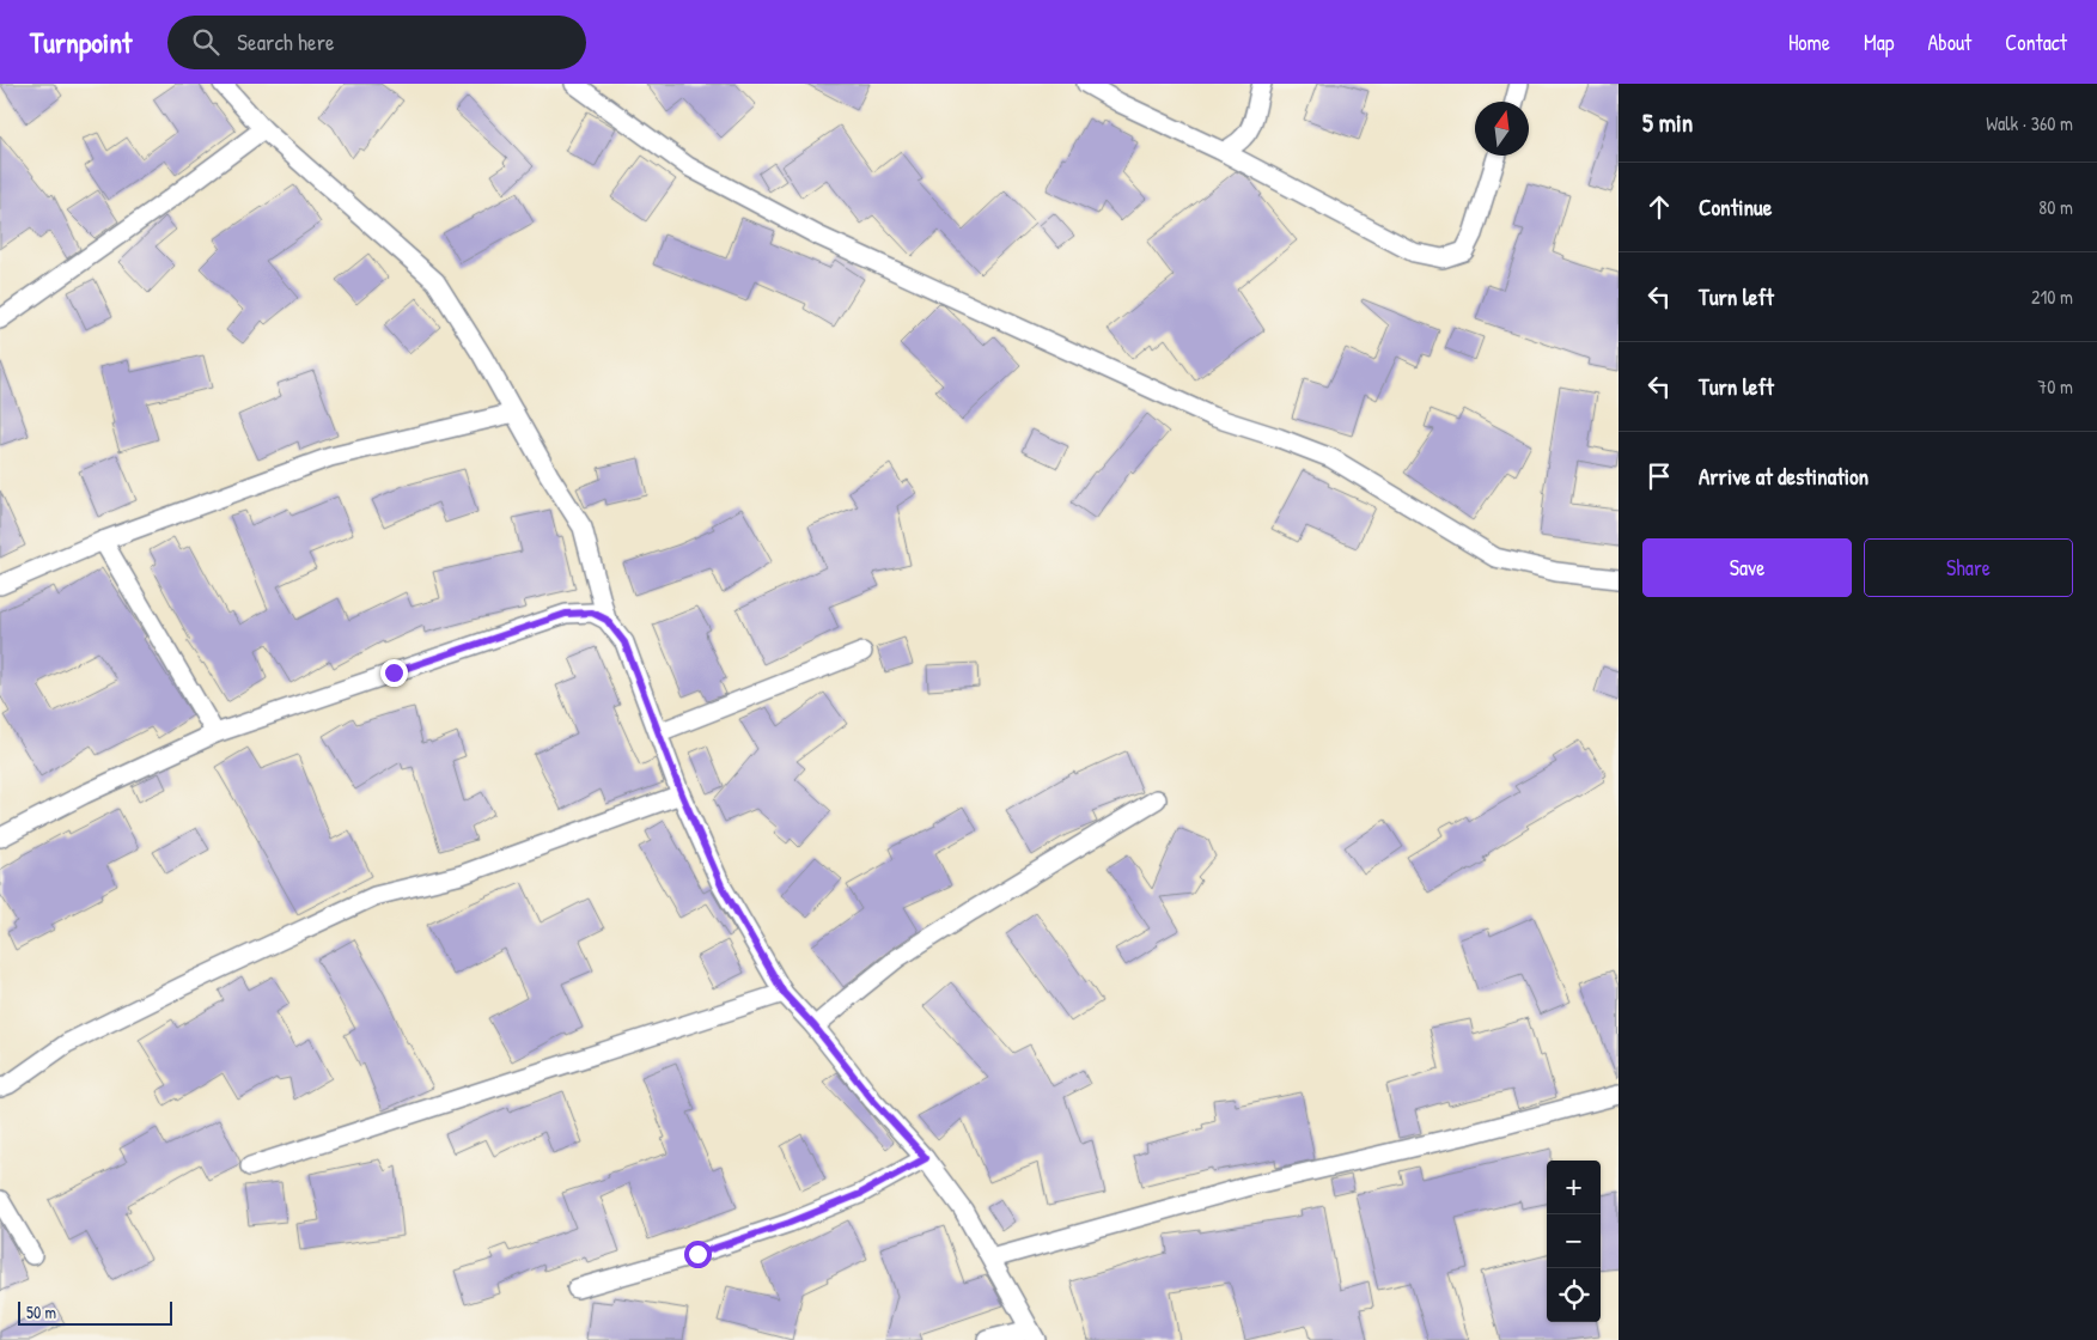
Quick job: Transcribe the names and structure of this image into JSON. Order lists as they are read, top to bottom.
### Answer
{
  "scale_bar": "50 m",
  "north": "top",
  "page": {
    "header": "Turnpoint",
    "search": "Search here",
    "nav": [
      "Home",
      "Map",
      "About",
      "Contact"
    ],
    "heading": ["5 min", "Walk · 360 m"],
    "list": [
      ["Continue", "80 m"],
      ["Turn left", "210 m"],
      ["Turn left", "70 m"],
      "Arrive at destination"
    ],
    "buttons": ["Save", "Share"],
    "map_buttons": ["+", "−"],
    "scale": "50 m"
  }
}
